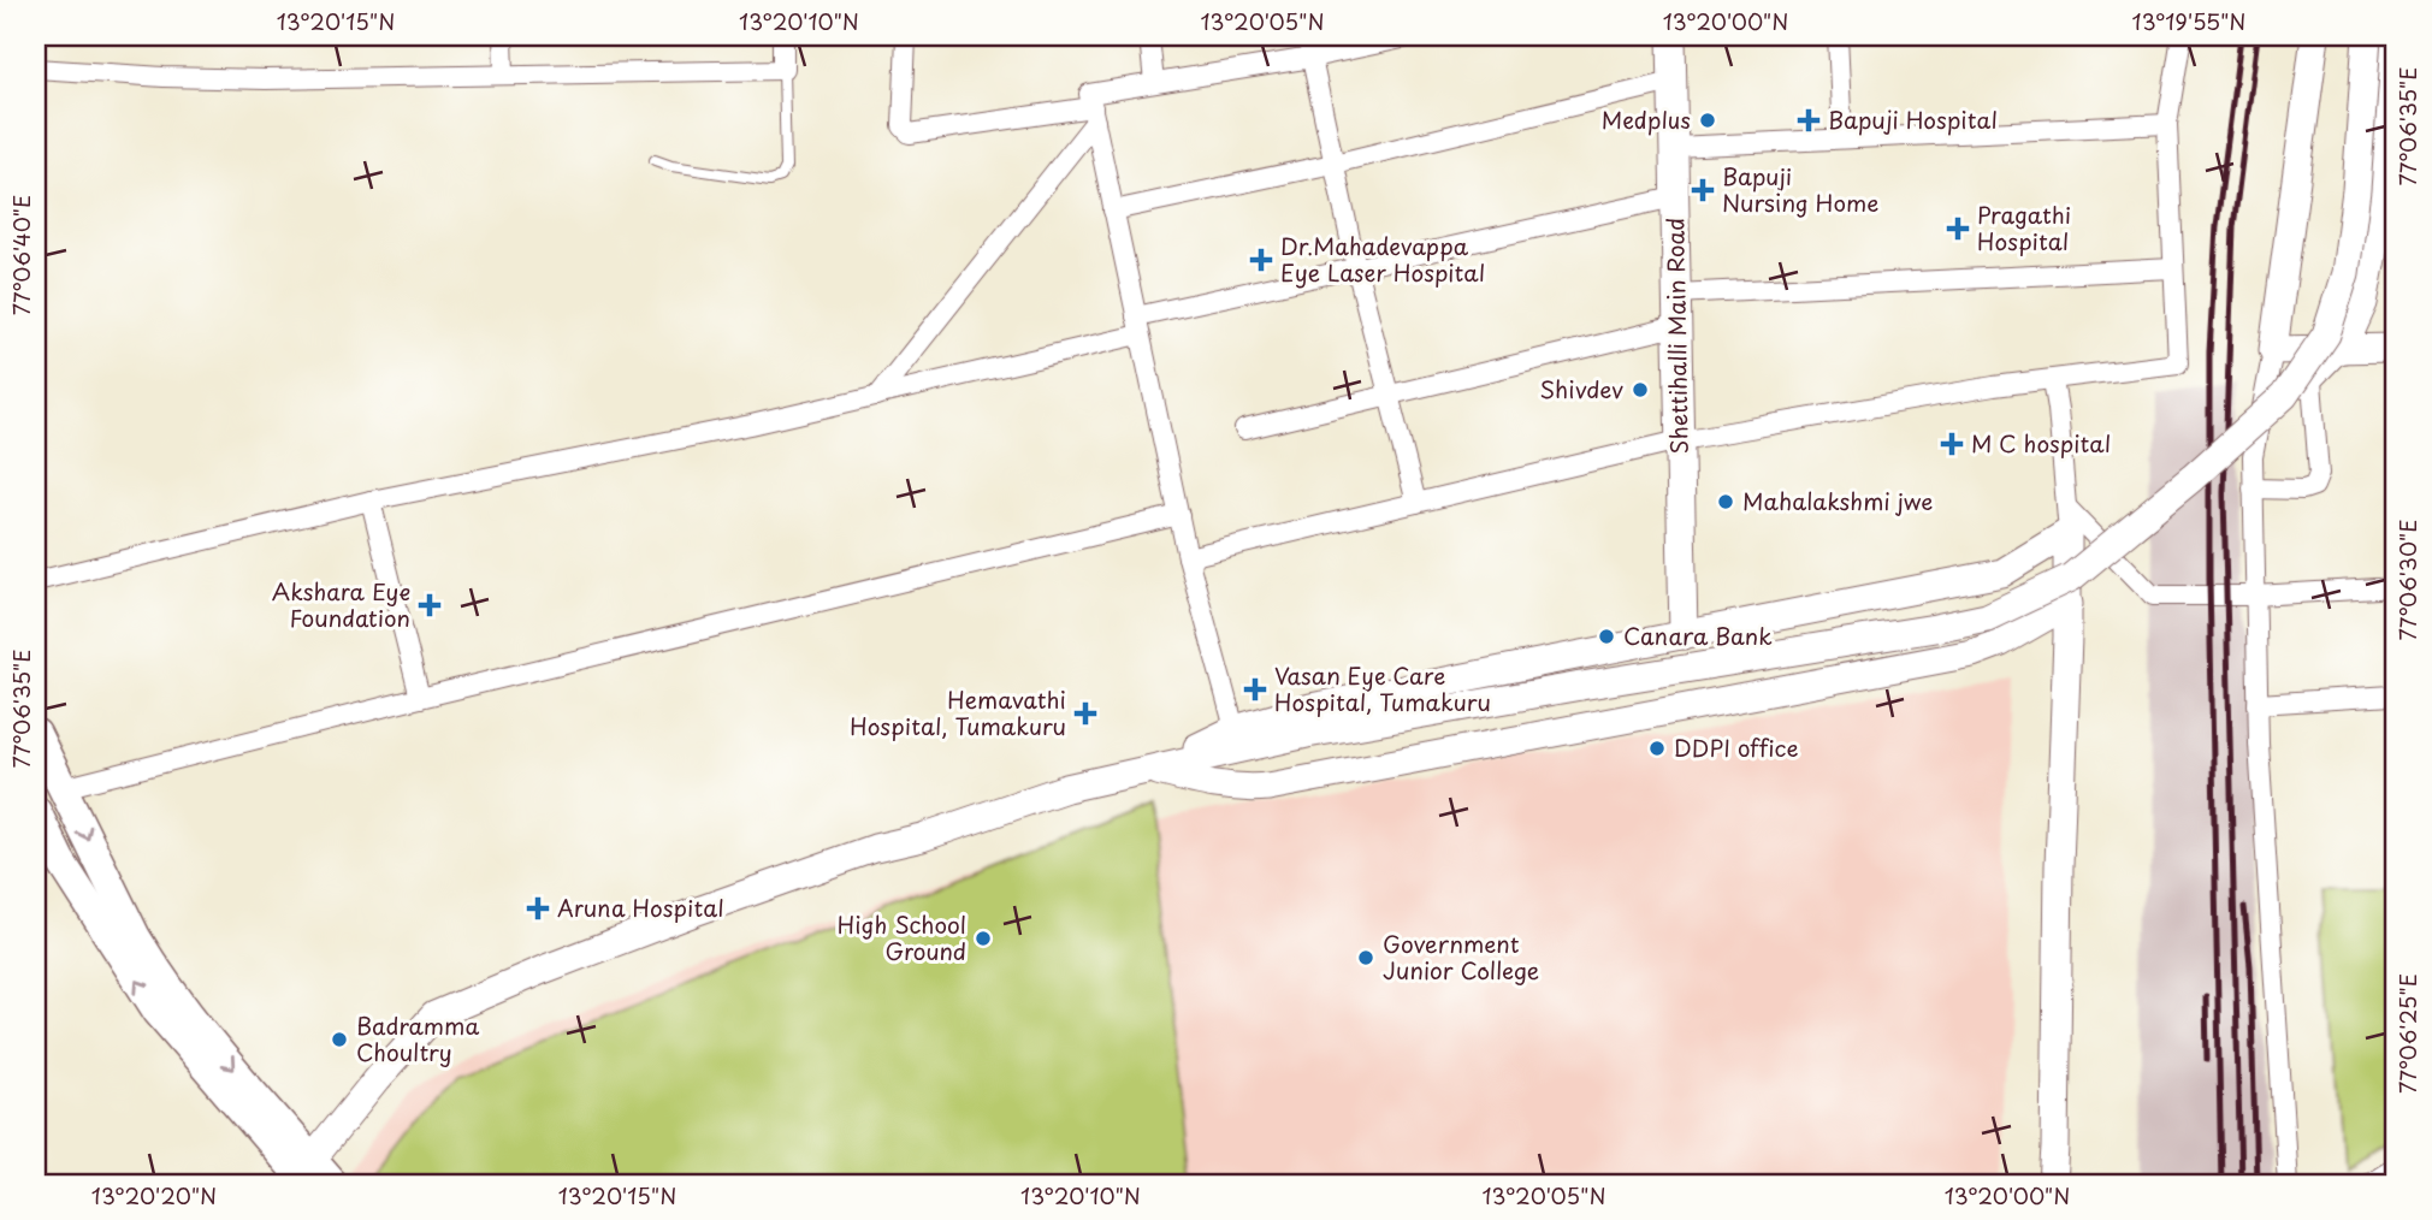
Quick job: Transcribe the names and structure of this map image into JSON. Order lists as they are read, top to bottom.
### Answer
{
  "streets": {
    "street": ["Shettihalli Main Road"]
  },
  "places": {
    "other": [
      "Medplus",
      "Shivdev",
      "Mahalakshmi jwe",
      "Canara Bank",
      "DDPI office",
      "High School Ground",
      "Government Junior College",
      "Badramma Choultry"
    ],
    "health": [
      "Bapuji Hospital",
      "Bapuji Nursing Home",
      "Pragathi Hospital",
      "Dr.Mahadevappa Eye Laser Hospital",
      "M C hospital",
      "Akshara Eye Foundation",
      "Vasan Eye Care Hospital, Tumakuru",
      "Hemavathi Hospital, Tumakuru",
      "Aruna Hospital"
    ]
  },
  "coordinates": [
    "13°20'15\"N",
    "13°20'10\"N",
    "13°20'05\"N",
    "13°20'00\"N",
    "13°19'55\"N",
    "77°06'35\"E",
    "77°06'40\"E",
    "77°06'30\"E",
    "77°06'25\"E",
    "13°20'20\"N"
  ]
}
